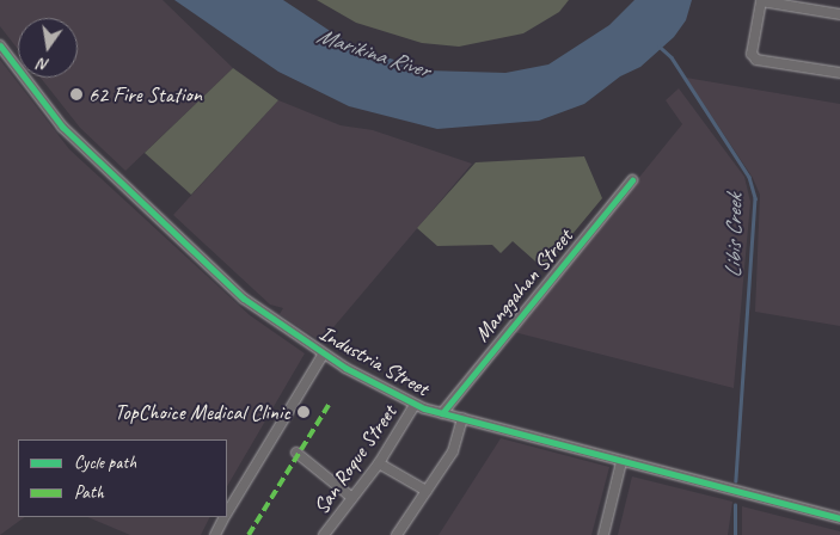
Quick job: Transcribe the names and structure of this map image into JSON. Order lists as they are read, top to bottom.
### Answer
{
  "streets": {
    "street": ["Manggahan Street", "Industria Street", "San Roque Street"]
  },
  "crossings": [
    ["Manggahan Street", "Industria Street"],
    ["Industria Street", "San Roque Street"]
  ],
  "water": ["Marikina River", "Libis Creek"],
  "places": ["62 Fire Station", "TopChoice Medical Clinic"],
  "legend": ["Cycle path", "Path"],
  "north": "bottom"
}
